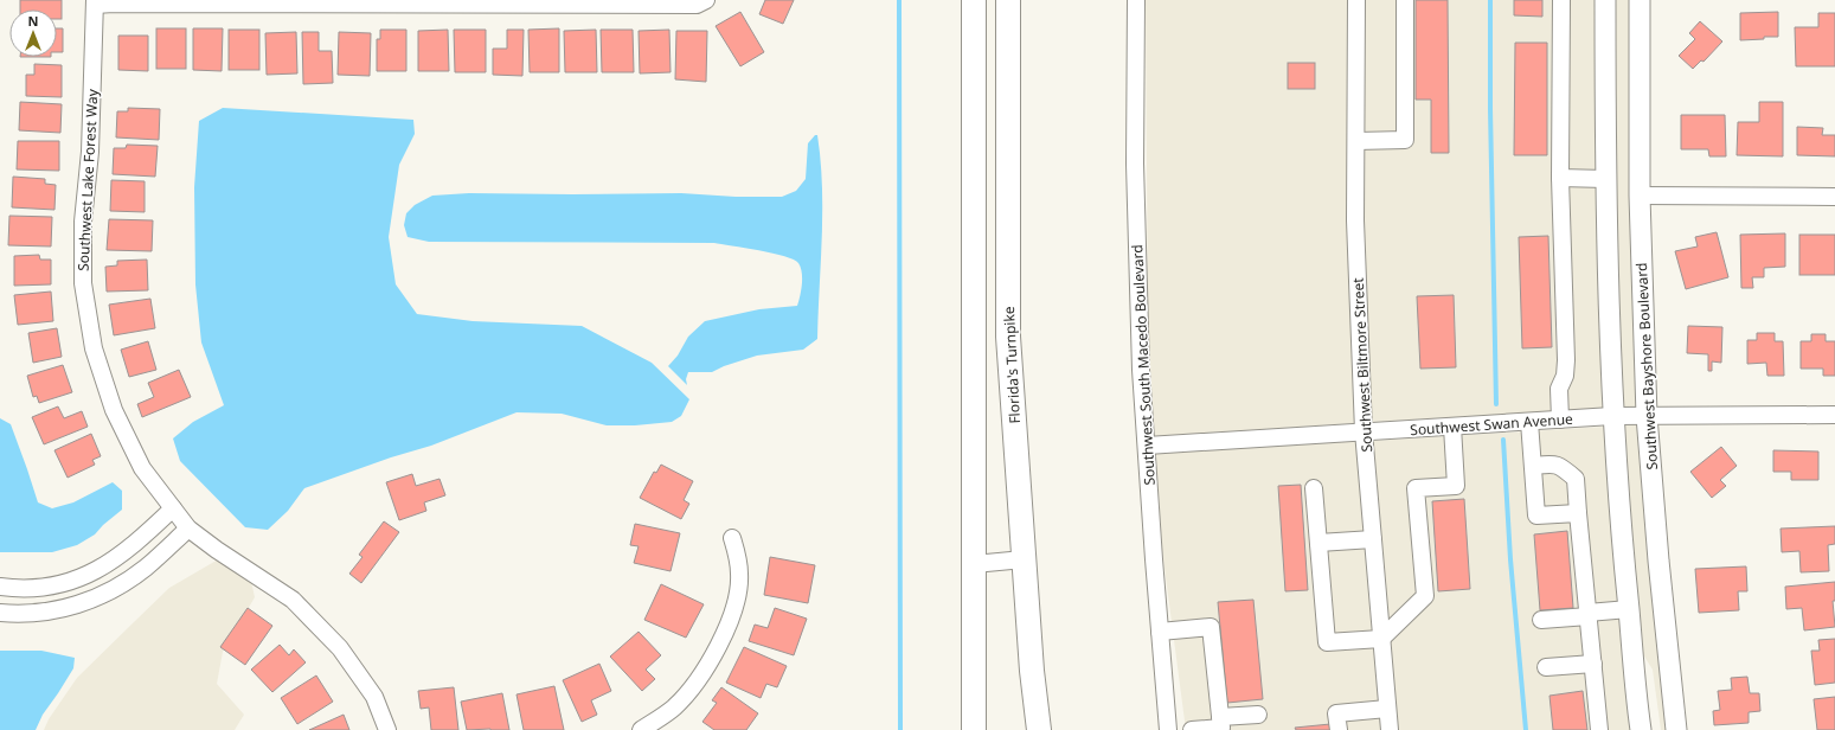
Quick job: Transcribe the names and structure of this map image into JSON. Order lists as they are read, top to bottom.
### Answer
{
  "streets": {
    "highway": ["Florida's Turnpike"],
    "main road": ["Southwest Bayshore Boulevard"],
    "street": [
      "Southwest Lake Forest Way",
      "Southwest South Macedo Boulevard",
      "Southwest Biltmore Street",
      "Southwest Swan Avenue"
    ]
  },
  "crossings": [
    ["Southwest South Macedo Boulevard", "Southwest Swan Avenue"],
    ["Southwest Biltmore Street", "Southwest Swan Avenue"],
    ["Southwest Bayshore Boulevard", "Southwest Swan Avenue"]
  ],
  "north": "top"
}
